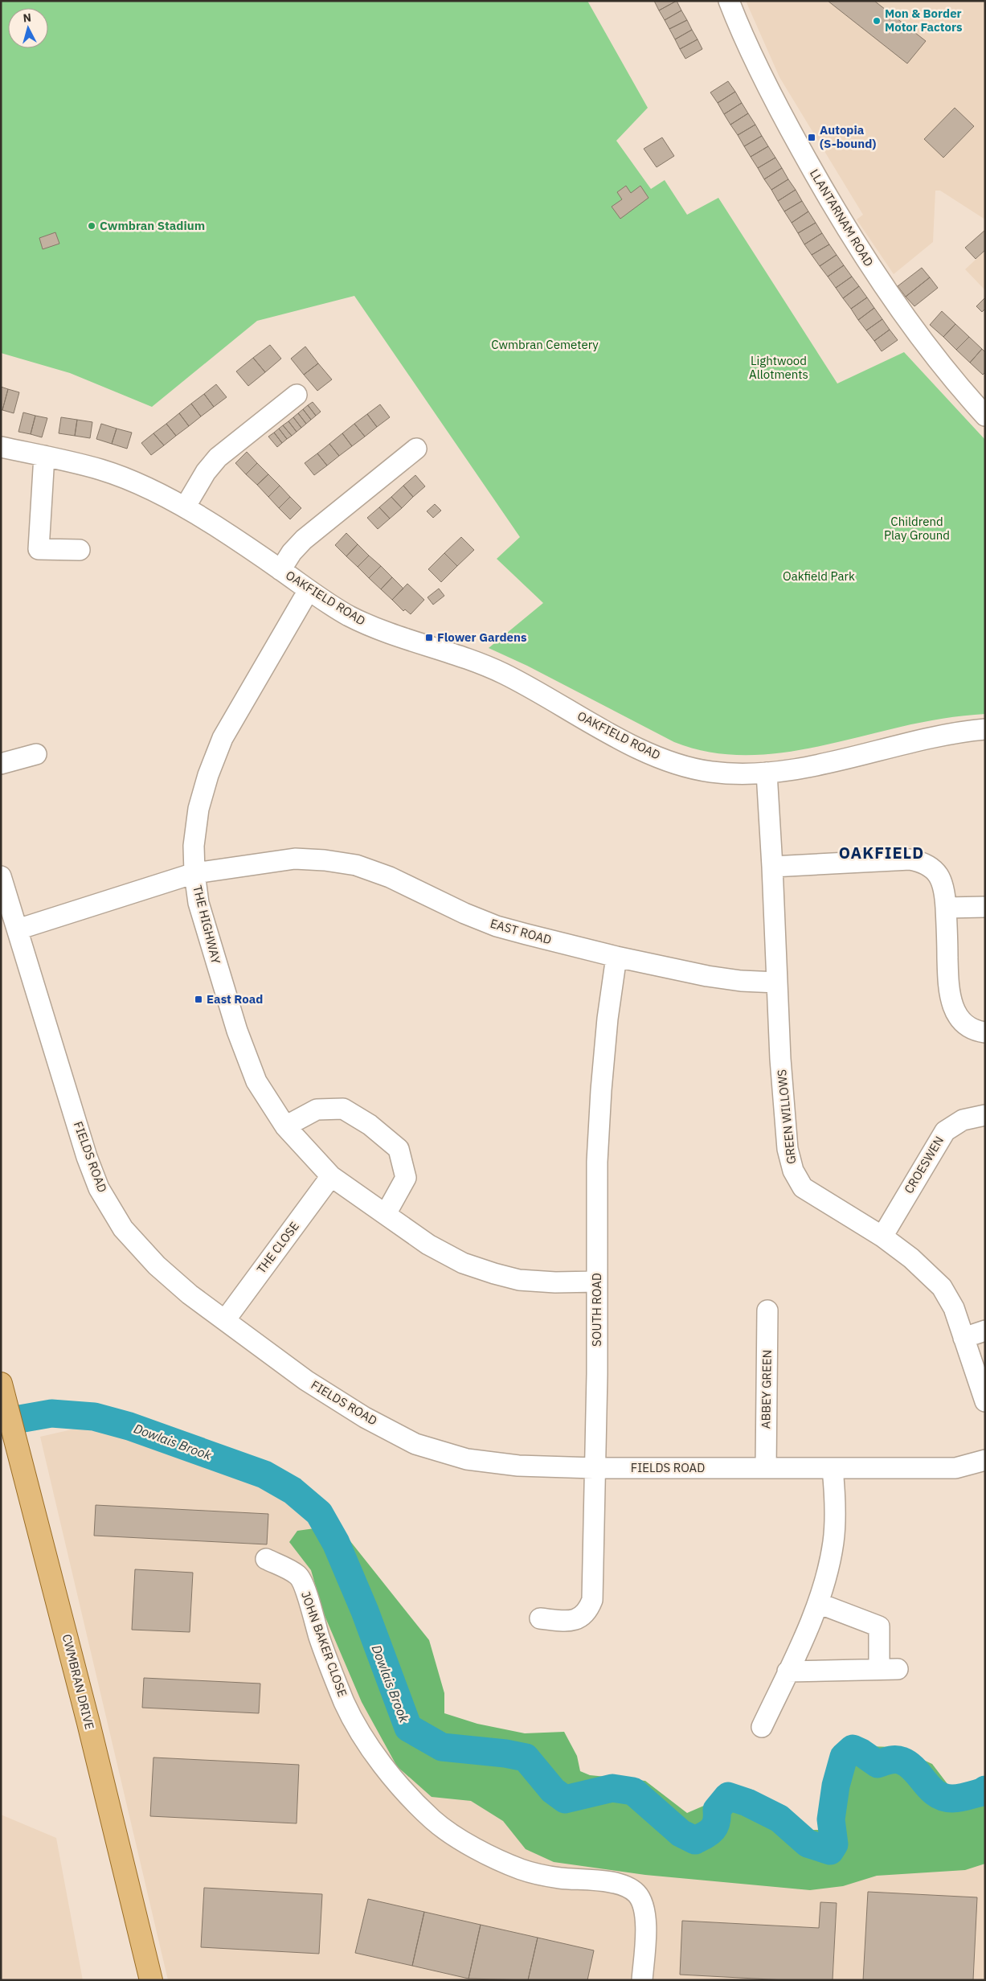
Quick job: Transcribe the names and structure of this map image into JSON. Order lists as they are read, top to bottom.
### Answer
{
  "streets": {
    "main road": ["CWMBRAN DRIVE"],
    "street": [
      "LLANTARNAM ROAD",
      "OAKFIELD ROAD",
      "THE HIGHWAY",
      "EAST ROAD",
      "GREEN WILLOWS",
      "FIELDS ROAD",
      "CROESWEN",
      "THE CLOSE",
      "SOUTH ROAD",
      "ABBEY GREEN",
      "JOHN BAKER CLOSE"
    ]
  },
  "crossings": [
    ["OAKFIELD ROAD", "THE HIGHWAY"],
    ["OAKFIELD ROAD", "GREEN WILLOWS"],
    ["THE HIGHWAY", "EAST ROAD"],
    ["THE HIGHWAY", "THE CLOSE"],
    ["THE HIGHWAY", "SOUTH ROAD"],
    ["EAST ROAD", "GREEN WILLOWS"],
    ["EAST ROAD", "FIELDS ROAD"],
    ["EAST ROAD", "SOUTH ROAD"],
    ["GREEN WILLOWS", "CROESWEN"],
    ["FIELDS ROAD", "THE CLOSE"],
    ["FIELDS ROAD", "SOUTH ROAD"],
    ["FIELDS ROAD", "ABBEY GREEN"]
  ],
  "districts": ["OAKFIELD"],
  "water": ["Dowlais Brook"],
  "parks": [
    "Cwmbran Cemetery",
    "Lightwood Allotments",
    "Childrend Play Ground",
    "Oakfield Park"
  ],
  "places": {
    "other": ["Mon & Border Motor Factors", "Cwmbran Stadium"],
    "transit": ["Autopia (S-bound)", "Flower Gardens", "East Road"]
  },
  "north": "top"
}
